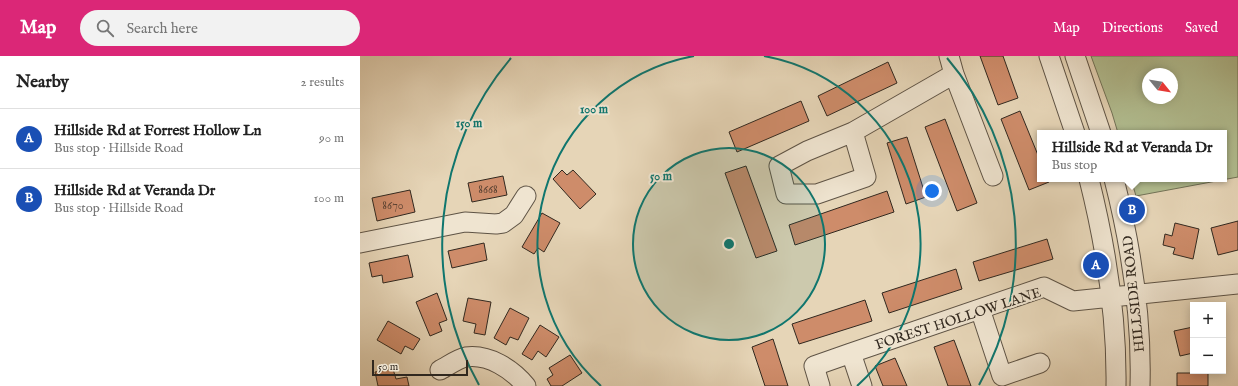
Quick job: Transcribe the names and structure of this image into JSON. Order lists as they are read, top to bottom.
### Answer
{
  "streets": {
    "street": ["HILLSIDE ROAD", "FOREST HOLLOW LANE"]
  },
  "crossings": [
    ["HILLSIDE ROAD", "FOREST HOLLOW LANE"]
  ],
  "house_numbers": ["8668", "8670"],
  "scale_bar": "50 m",
  "north": "bottom right",
  "page": {
    "header": "Map",
    "search": "Search here",
    "nav": ["Map", "Directions", "Saved"],
    "heading": ["Nearby", "2 results"],
    "list": [
      {
        "mark": "A",
        "name": "Hillside Rd at Forrest Hollow Ln",
        "note": "Bus stop · Hillside Road",
        "value": "90 m"
      },
      {
        "mark": "B",
        "name": "Hillside Rd at Veranda Dr",
        "note": "Bus stop · Hillside Road",
        "value": "100 m"
      }
    ],
    "popup": ["Hillside Rd at Veranda Dr", "Bus stop"],
    "pins": ["B", "A"],
    "map_buttons": ["+", "−"],
    "scale": "50 m"
  },
  "rings": ["100 m", "150 m", "50 m"]
}
